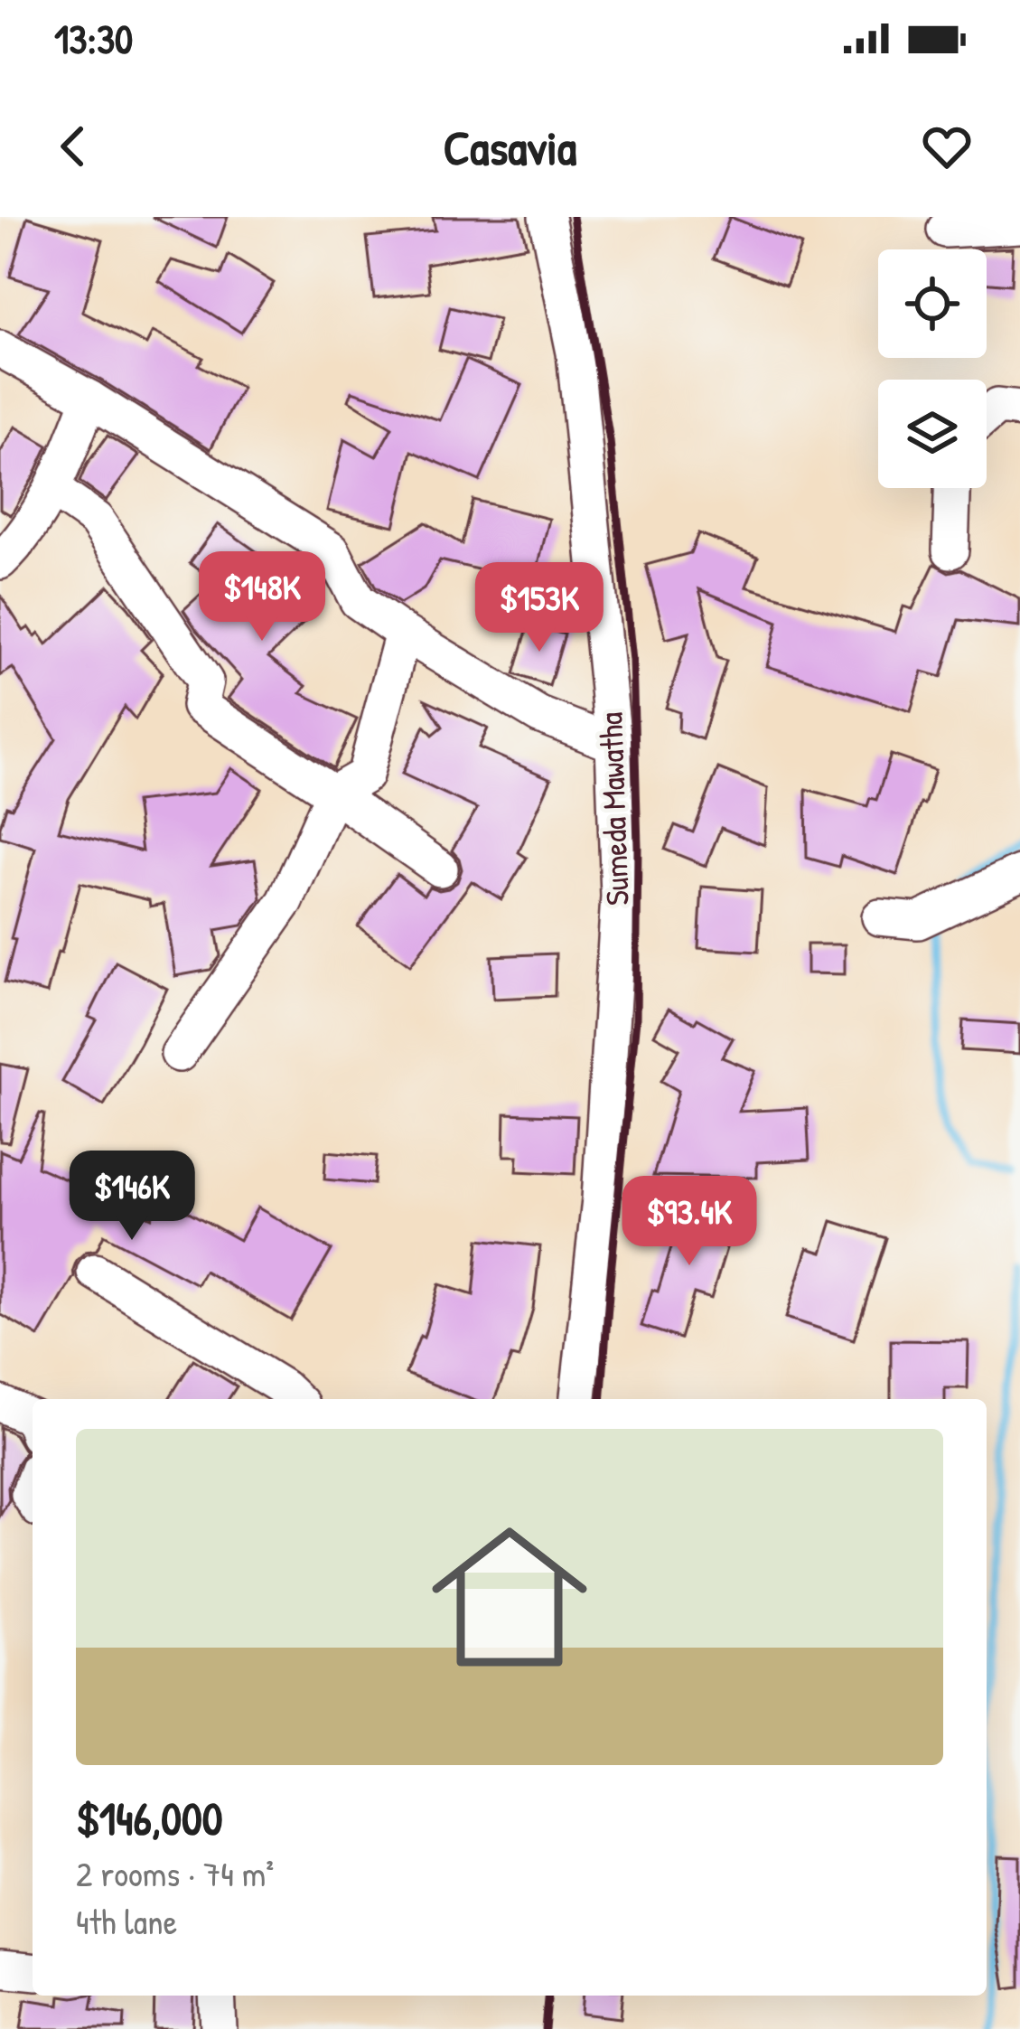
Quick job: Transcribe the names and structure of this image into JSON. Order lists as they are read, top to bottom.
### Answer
{
  "streets": {
    "street": ["Sumeda Mawatha"]
  },
  "page": {
    "status": "13:30",
    "header": "Casavia",
    "price": [
      "$148K",
      "$153K",
      "$146K",
      "$93.4K"
    ],
    "list": [
      {
        "name": "$146,000",
        "note": "2 rooms · 74 m² · 4th lane"
      }
    ]
  }
}
